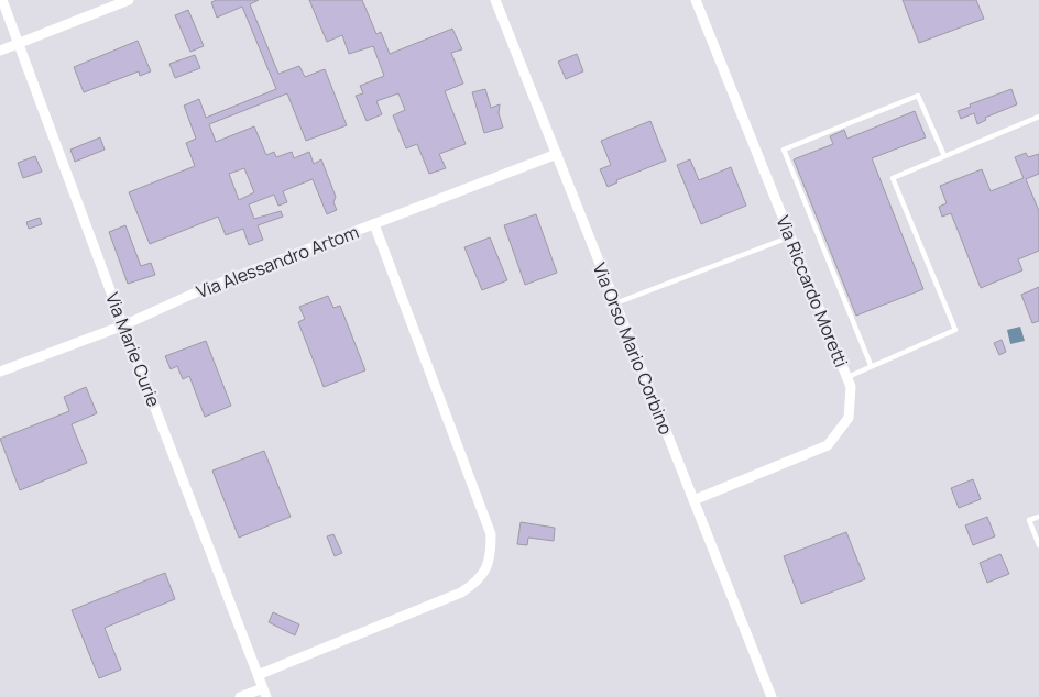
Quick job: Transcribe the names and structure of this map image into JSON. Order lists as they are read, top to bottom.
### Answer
{
  "streets": {
    "street": [
      "Via Alessandro Artom",
      "Via Riccardo Moretti",
      "Via Orso Mario Corbino",
      "Via Marie Curie"
    ]
  },
  "crossings": [
    ["Via Alessandro Artom", "Via Orso Mario Corbino"],
    ["Via Alessandro Artom", "Via Marie Curie"],
    ["Via Riccardo Moretti", "Via Orso Mario Corbino"]
  ]
}
